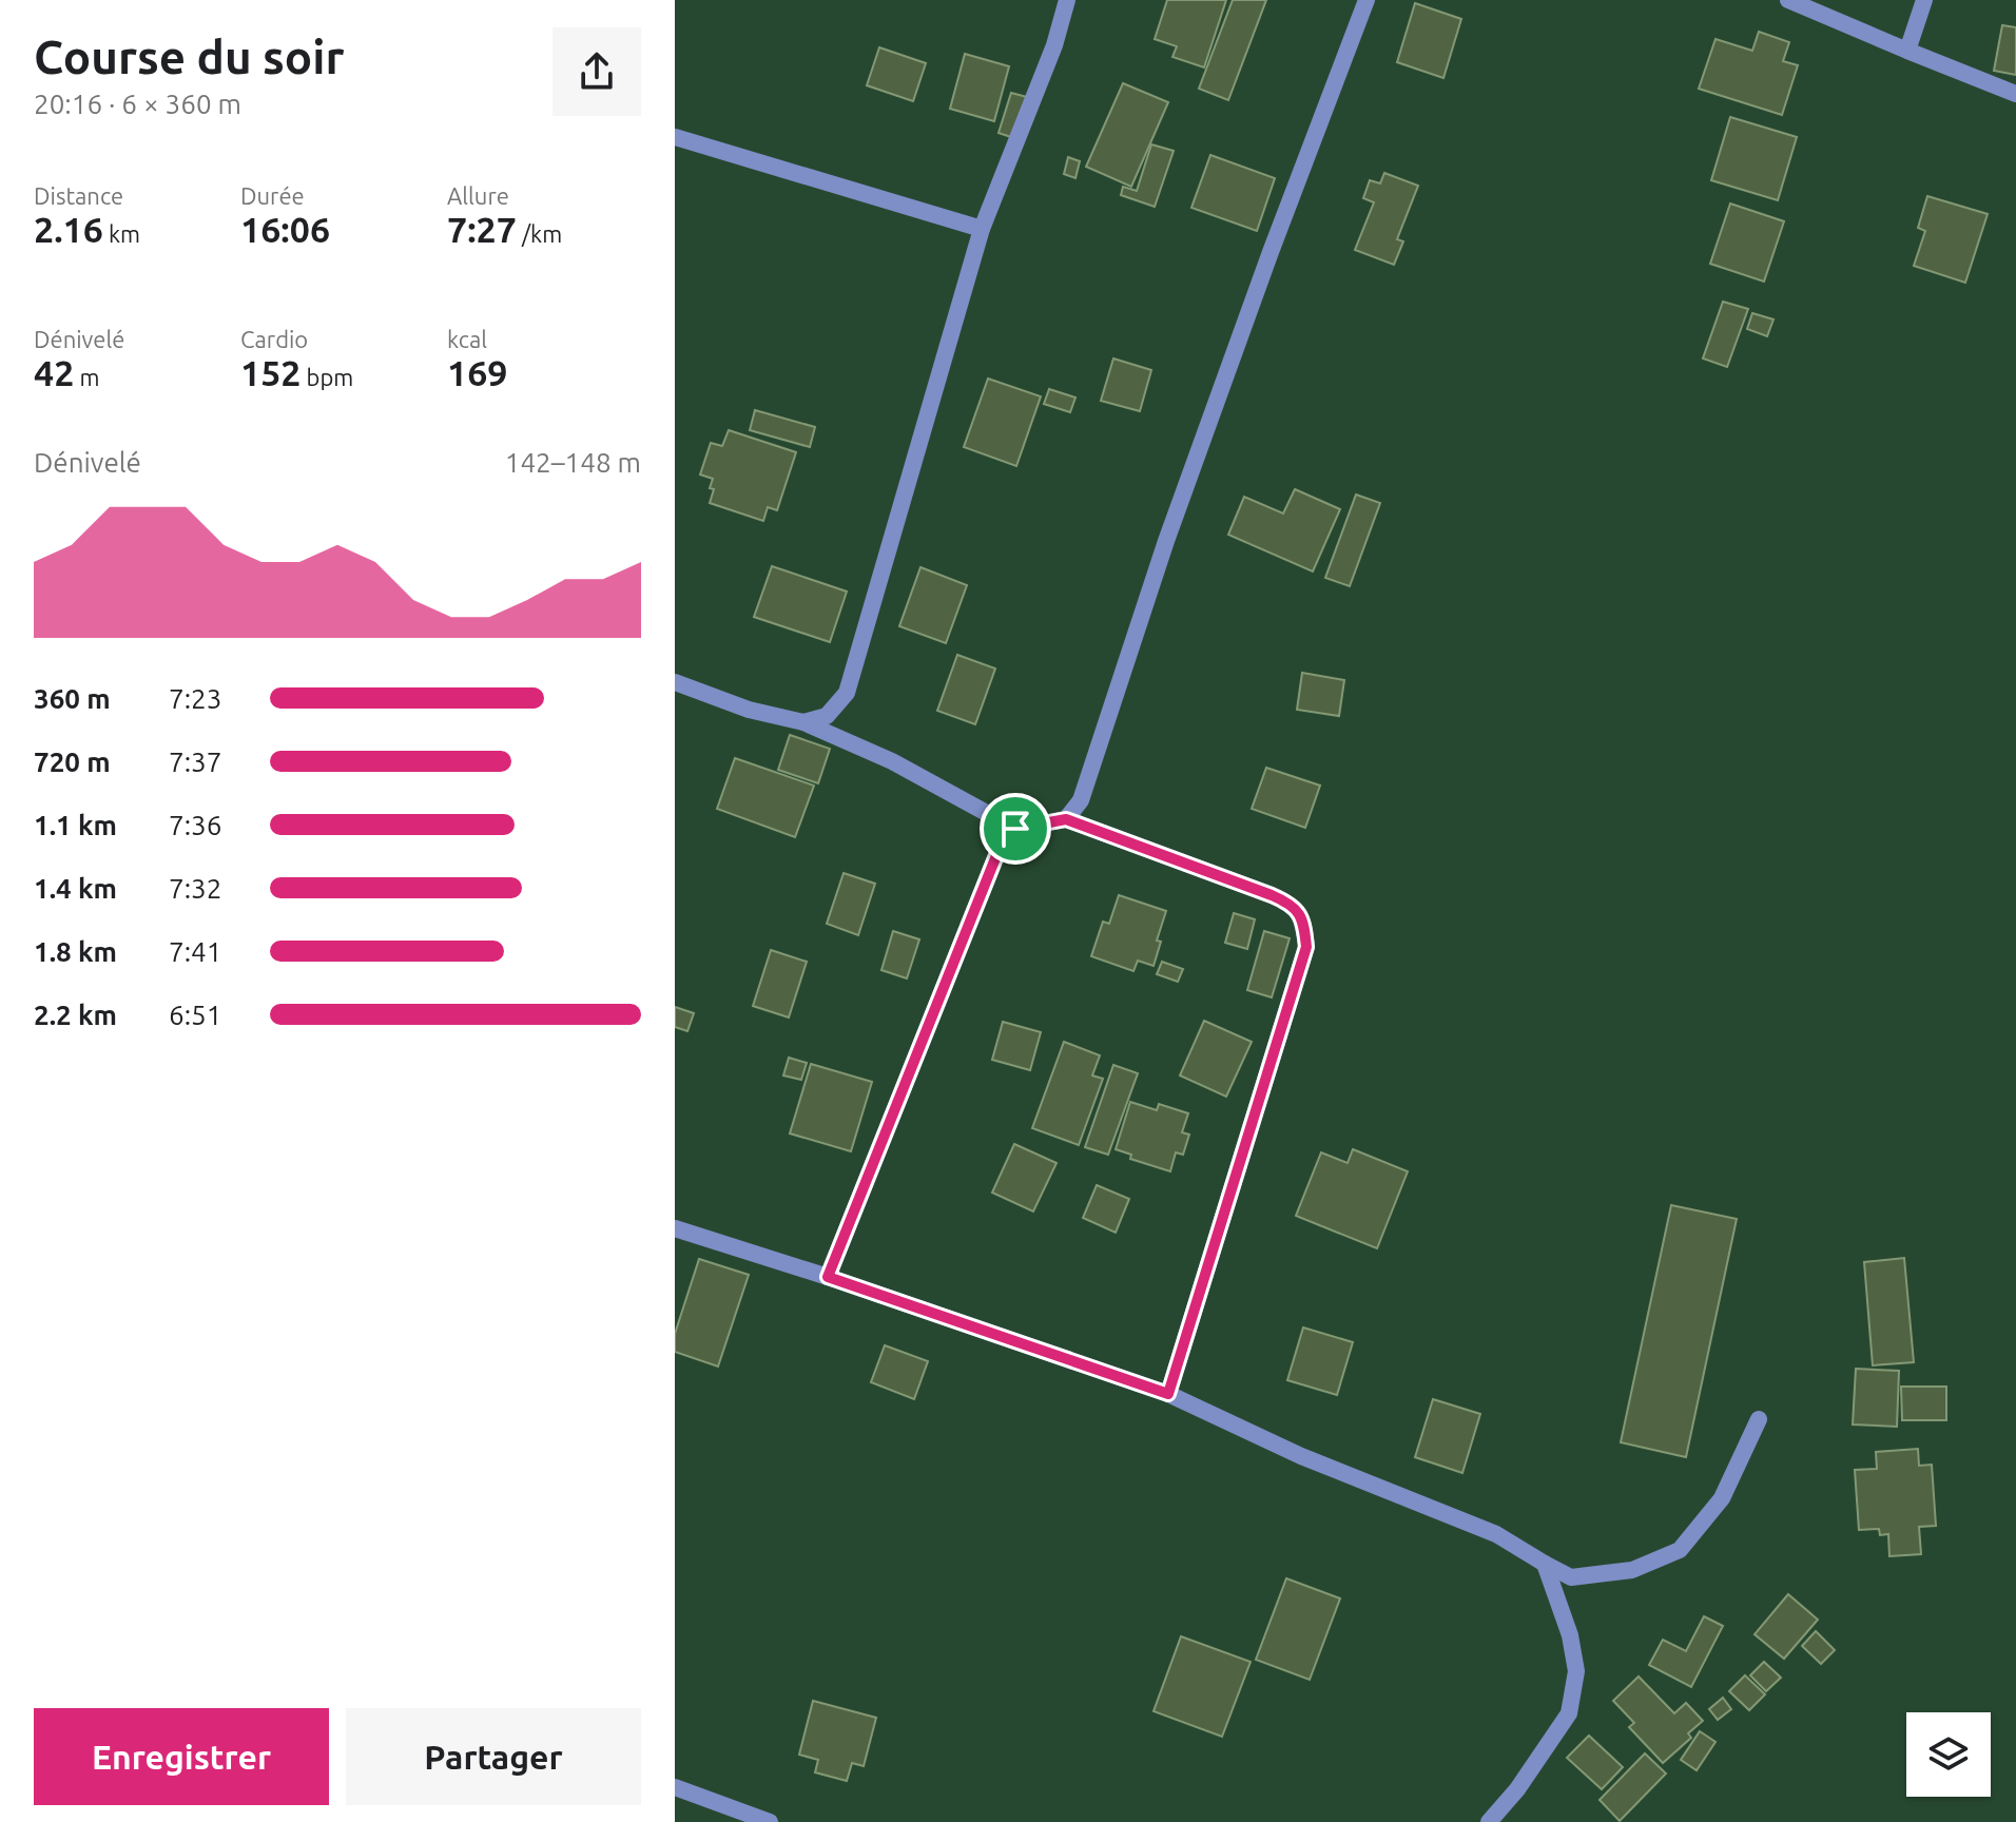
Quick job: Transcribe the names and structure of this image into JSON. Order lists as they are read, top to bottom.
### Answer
{
  "page": {
    "heading": ["Course du soir", "20:16 · 6 × 360 m"],
    "stats": [
      ["Distance", "2.16 km"],
      ["Durée", "16:06"],
      ["Allure", "7:27 /km"],
      ["Dénivelé", "42 m"],
      ["Cardio", "152 bpm"],
      ["kcal", "169"]
    ],
    "chart": ["Dénivelé", "142–148 m"],
    "list": [
      {
        "name": "360 m",
        "note": "7:23"
      },
      {
        "name": "720 m",
        "note": "7:37"
      },
      {
        "name": "1.1 km",
        "note": "7:36"
      },
      {
        "name": "1.4 km",
        "note": "7:32"
      },
      {
        "name": "1.8 km",
        "note": "7:41"
      },
      {
        "name": "2.2 km",
        "note": "6:51"
      }
    ],
    "buttons": ["Enregistrer", "Partager"]
  }
}
